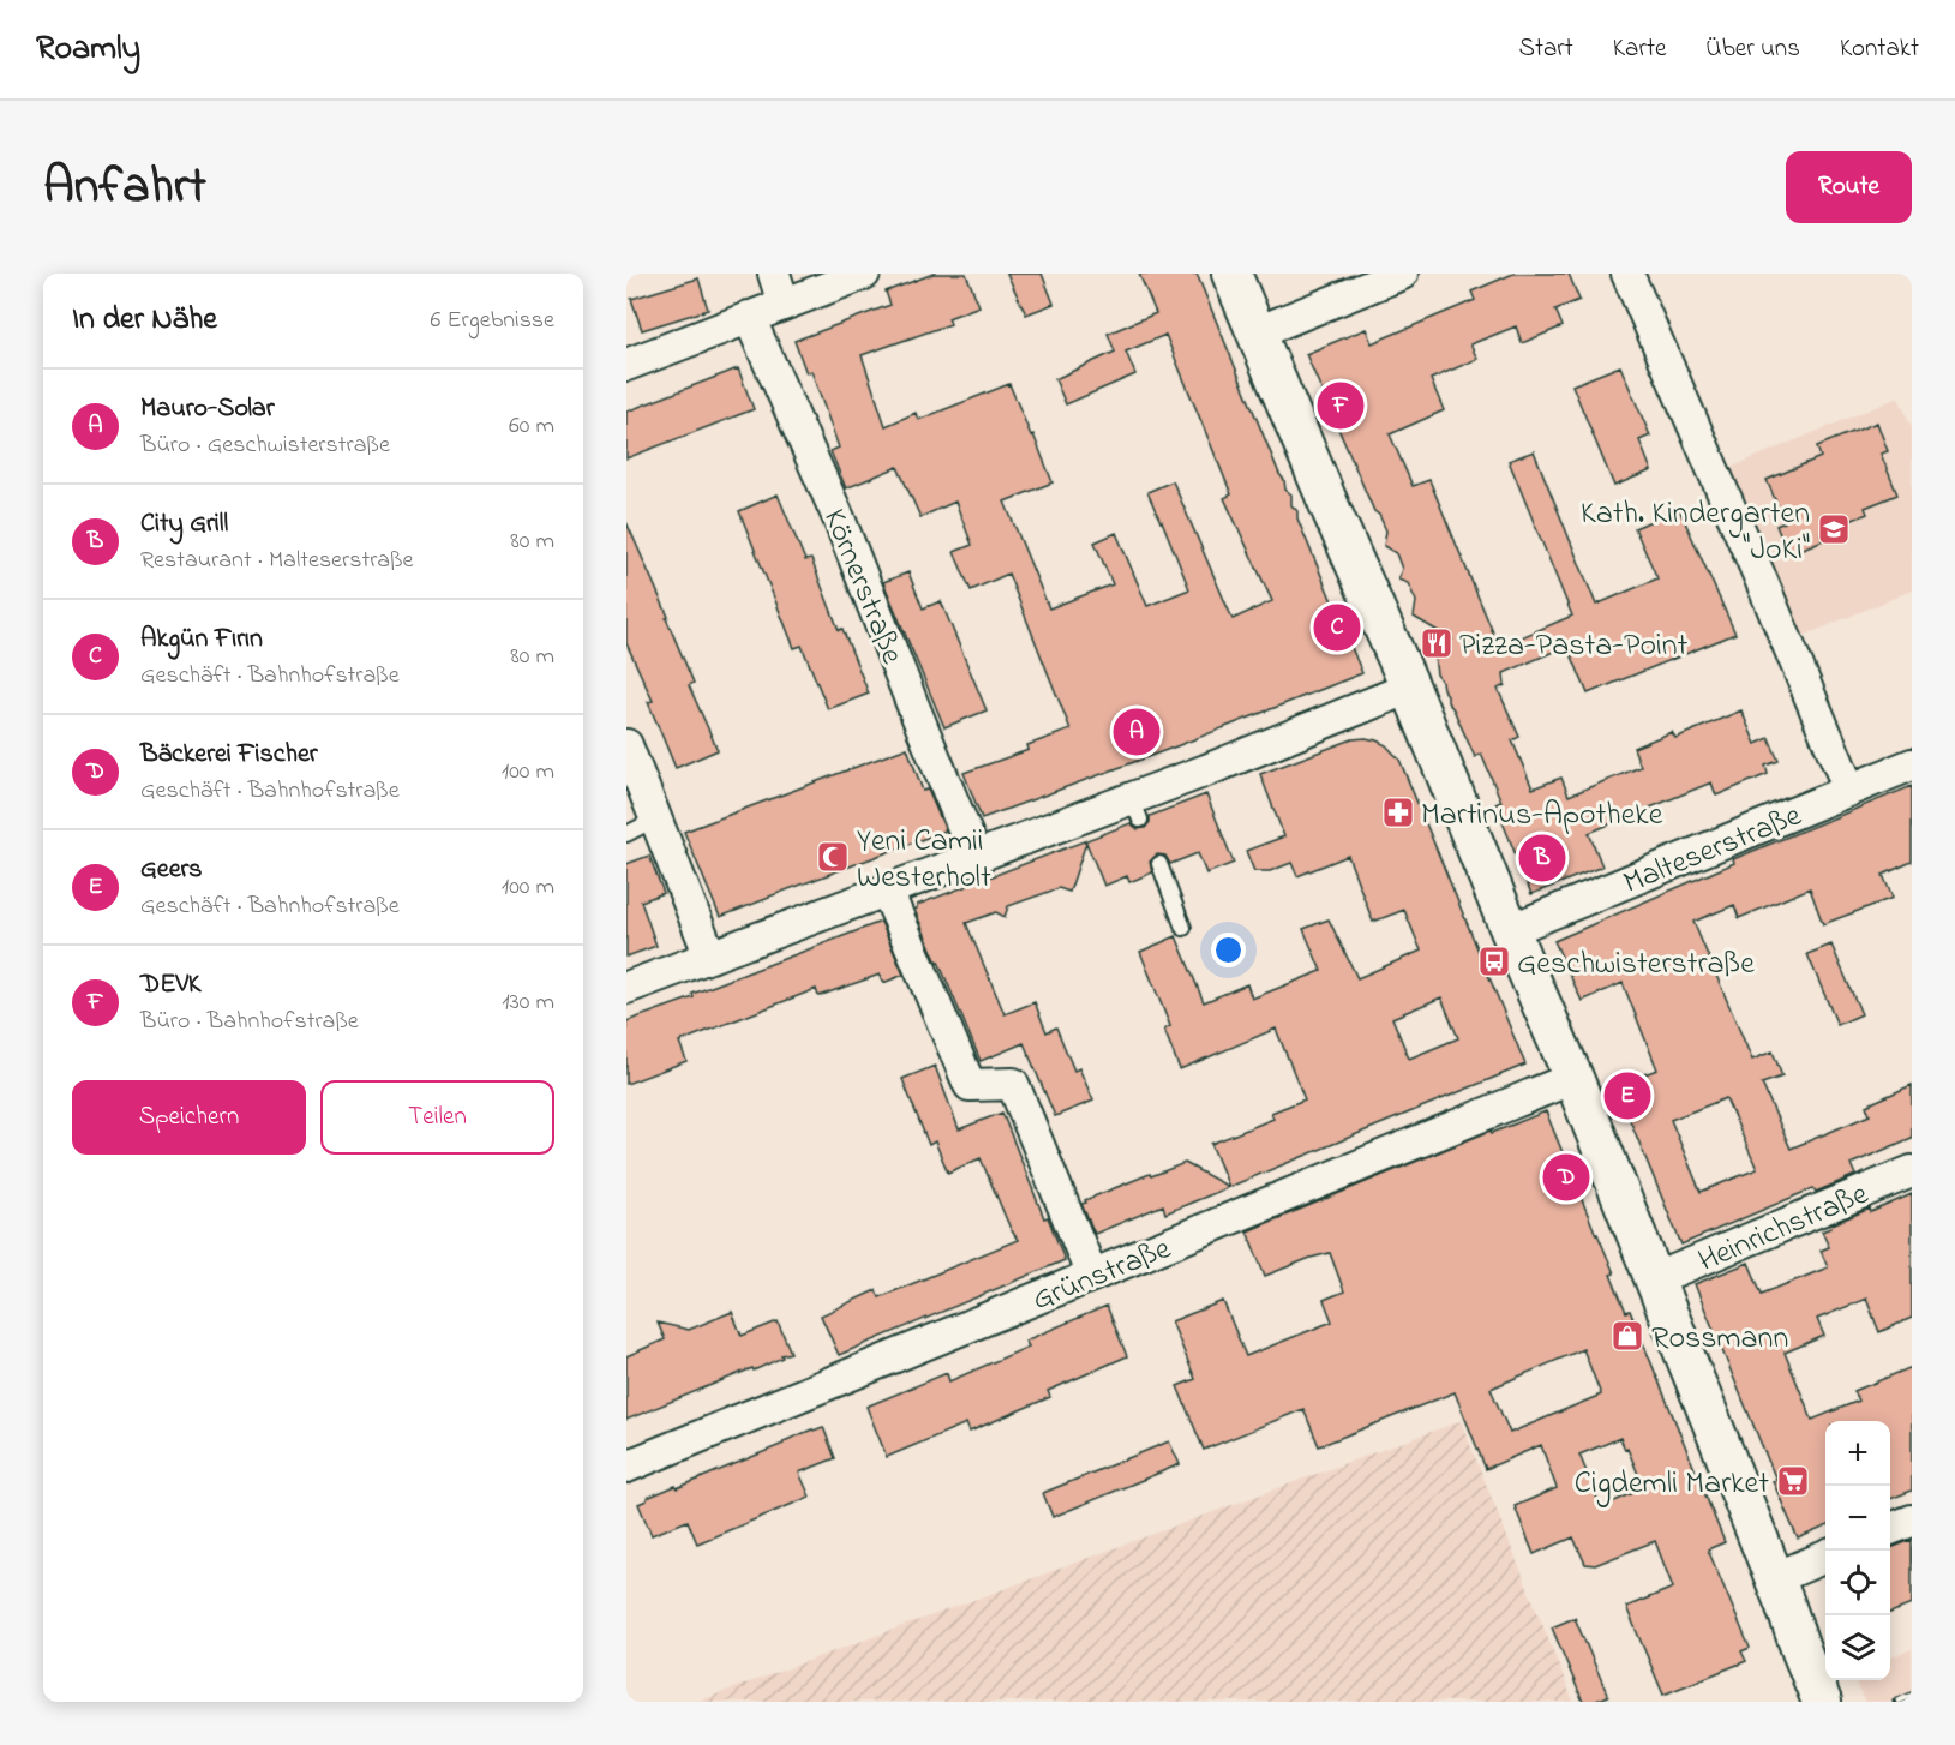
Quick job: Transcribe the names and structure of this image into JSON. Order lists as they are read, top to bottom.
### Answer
{
  "streets": {
    "street": [
      "Körnerstraße",
      "Malteserstraße",
      "Heinrichstraße",
      "Grünstraße"
    ]
  },
  "places": {
    "school or university": ["Kath. Kindergarten \"JoKi\""],
    "restaurant": ["Pizza-Pasta-Point"],
    "pharmacy": ["Martinus-Apotheke"],
    "mosque": ["Yeni Camii Westerholt"],
    "bus stop": ["Geschwisterstraße"],
    "shop": ["Rossmann"],
    "supermarket": ["Cigdemli Market"]
  },
  "page": {
    "header": "Roamly",
    "nav": [
      "Start",
      "Karte",
      "Über uns",
      "Kontakt"
    ],
    "title": "Anfahrt",
    "buttons": [
      "Route",
      ["Speichern", "Teilen"]
    ],
    "heading": ["In der Nähe", "6 Ergebnisse"],
    "list": [
      {
        "mark": "A",
        "name": "Mauro-Solar",
        "note": "Büro · Geschwisterstraße",
        "value": "60 m"
      },
      {
        "mark": "B",
        "name": "City Grill",
        "note": "Restaurant · Malteserstraße",
        "value": "80 m"
      },
      {
        "mark": "C",
        "name": "Akgün Fırın",
        "note": "Geschäft · Bahnhofstraße",
        "value": "80 m"
      },
      {
        "mark": "D",
        "name": "Bäckerei Fischer",
        "note": "Geschäft · Bahnhofstraße",
        "value": "100 m"
      },
      {
        "mark": "E",
        "name": "Geers",
        "note": "Geschäft · Bahnhofstraße",
        "value": "100 m"
      },
      {
        "mark": "F",
        "name": "DEVK",
        "note": "Büro · Bahnhofstraße",
        "value": "130 m"
      }
    ],
    "pins": [
      "F",
      "C",
      "A",
      "B",
      "E",
      "D"
    ],
    "map_buttons": ["+", "−"]
  }
}
